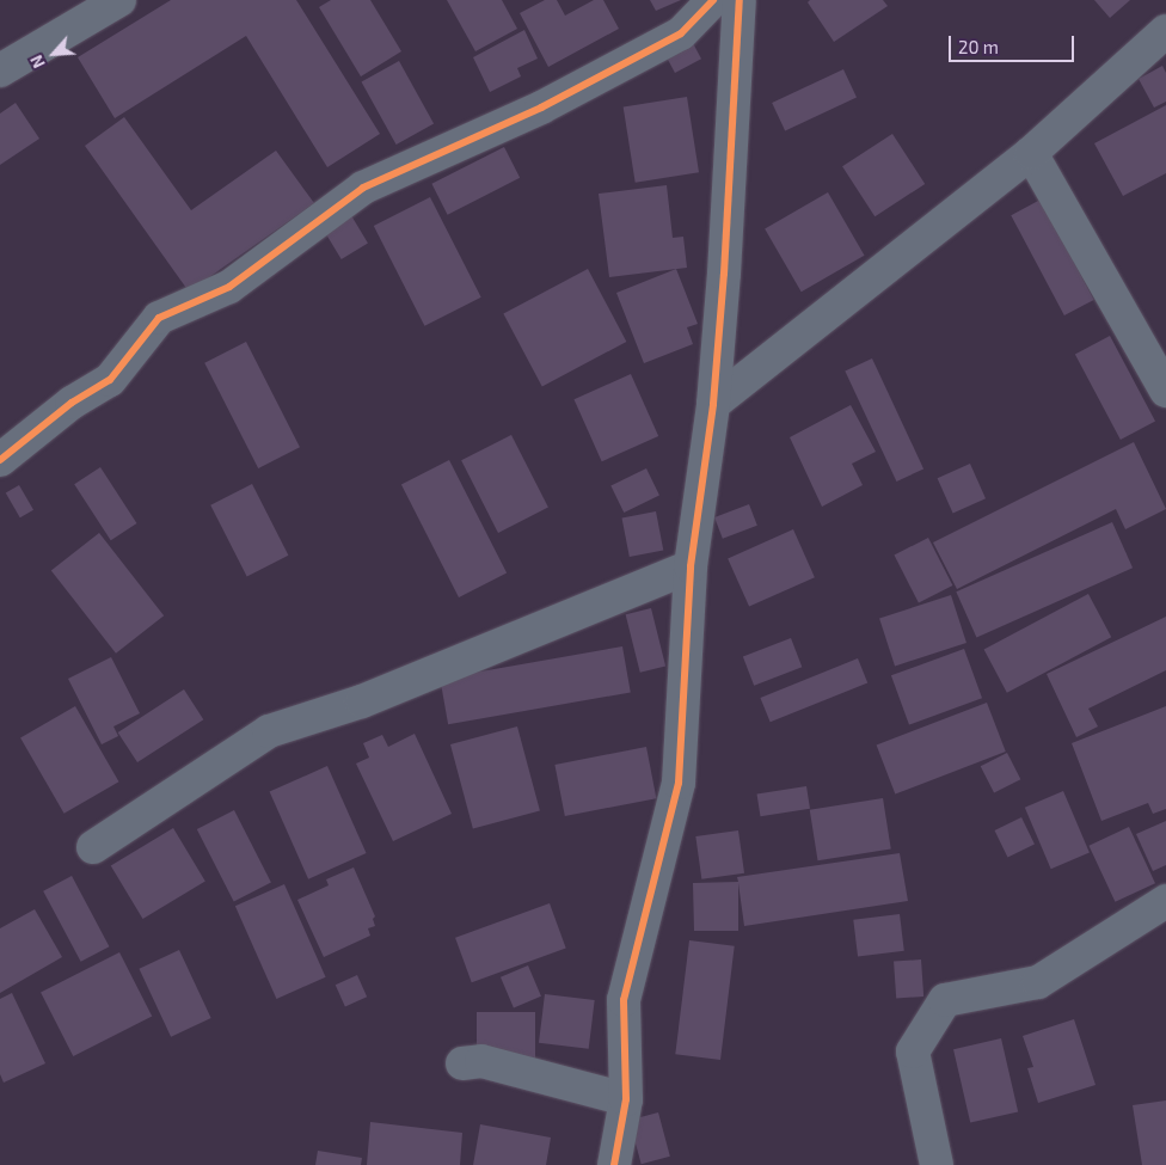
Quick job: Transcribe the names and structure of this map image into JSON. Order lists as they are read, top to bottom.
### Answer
{
  "scale_bar": "20 m",
  "north": "bottom left"
}
